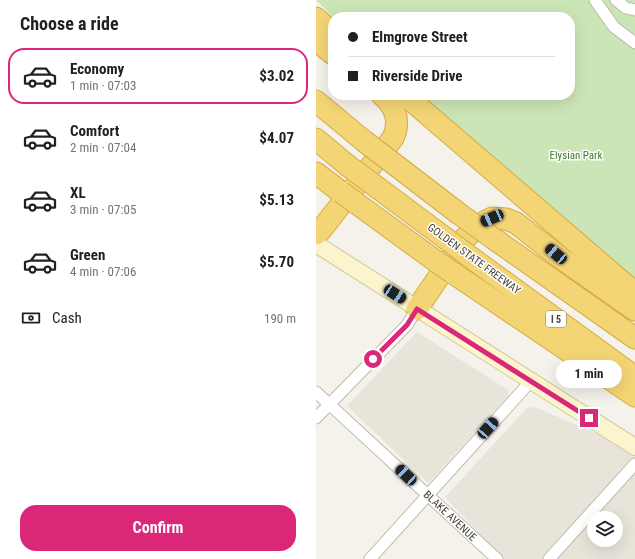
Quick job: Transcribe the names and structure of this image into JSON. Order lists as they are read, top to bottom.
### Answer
{
  "streets": {
    "highway": ["GOLDEN STATE FREEWAY", "I 5"],
    "street": ["BLAKE AVENUE"]
  },
  "parks": ["Elysian Park"],
  "page": {
    "heading": "Choose a ride",
    "banner": ["Elmgrove Street", "Riverside Drive"],
    "list": [
      {
        "name": "Economy",
        "note": "1 min · 07:03",
        "value": "$3.02"
      },
      {
        "name": "Comfort",
        "note": "2 min · 07:04",
        "value": "$4.07"
      },
      {
        "name": "XL",
        "note": "3 min · 07:05",
        "value": "$5.13"
      },
      {
        "name": "Green",
        "note": "4 min · 07:06",
        "value": "$5.70"
      }
    ],
    "pay": ["Cash", "190 m"],
    "bubble": "1 min",
    "buttons": "Confirm"
  }
}
